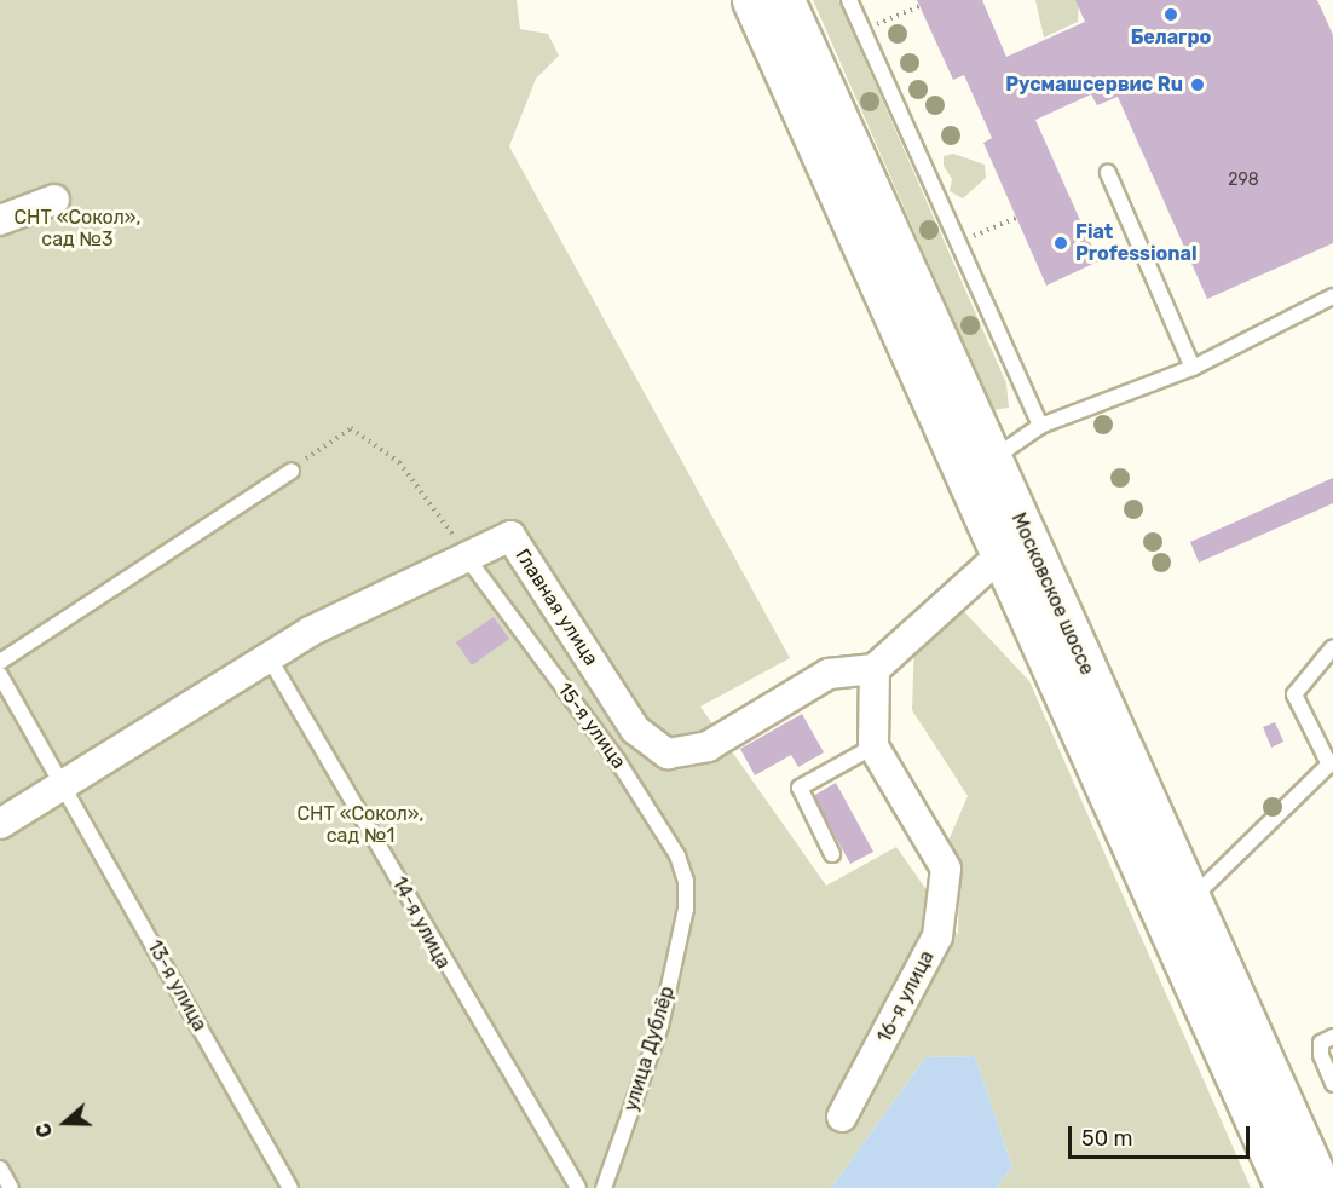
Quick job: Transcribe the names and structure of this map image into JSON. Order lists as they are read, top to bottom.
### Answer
{
  "streets": {
    "main road": ["Московское шоссе"],
    "street": ["Главная улица", "16-я улица"],
    "lane": [
      "15-я улица",
      "14-я улица",
      "13-я улица",
      "улица Дублёр"
    ]
  },
  "crossings": [
    ["Главная улица", "15-я улица"],
    ["Главная улица", "14-я улица"],
    ["Главная улица", "13-я улица"],
    ["15-я улица", "улица Дублёр"]
  ],
  "parks": ["СНТ «Сокол», сад №3", "СНТ «Сокол», сад №1"],
  "places": ["Белагро", "Русмашсервис Ru", "Fiat Professional"],
  "house_numbers": ["298"],
  "scale_bar": "50 m",
  "north": "left"
}
